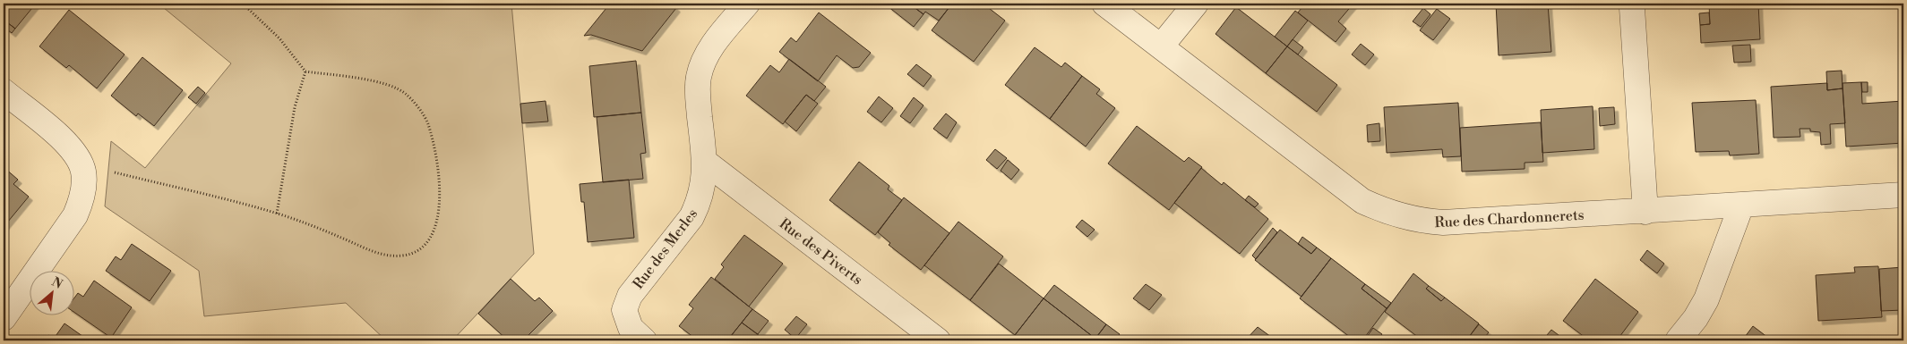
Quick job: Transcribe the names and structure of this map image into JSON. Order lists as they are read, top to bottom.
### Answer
{
  "streets": {
    "street": ["Rue des Chardonnerets", "Rue des Merles", "Rue des Piverts"]
  },
  "crossings": [
    ["Rue des Merles", "Rue des Piverts"]
  ],
  "north": "top right"
}
